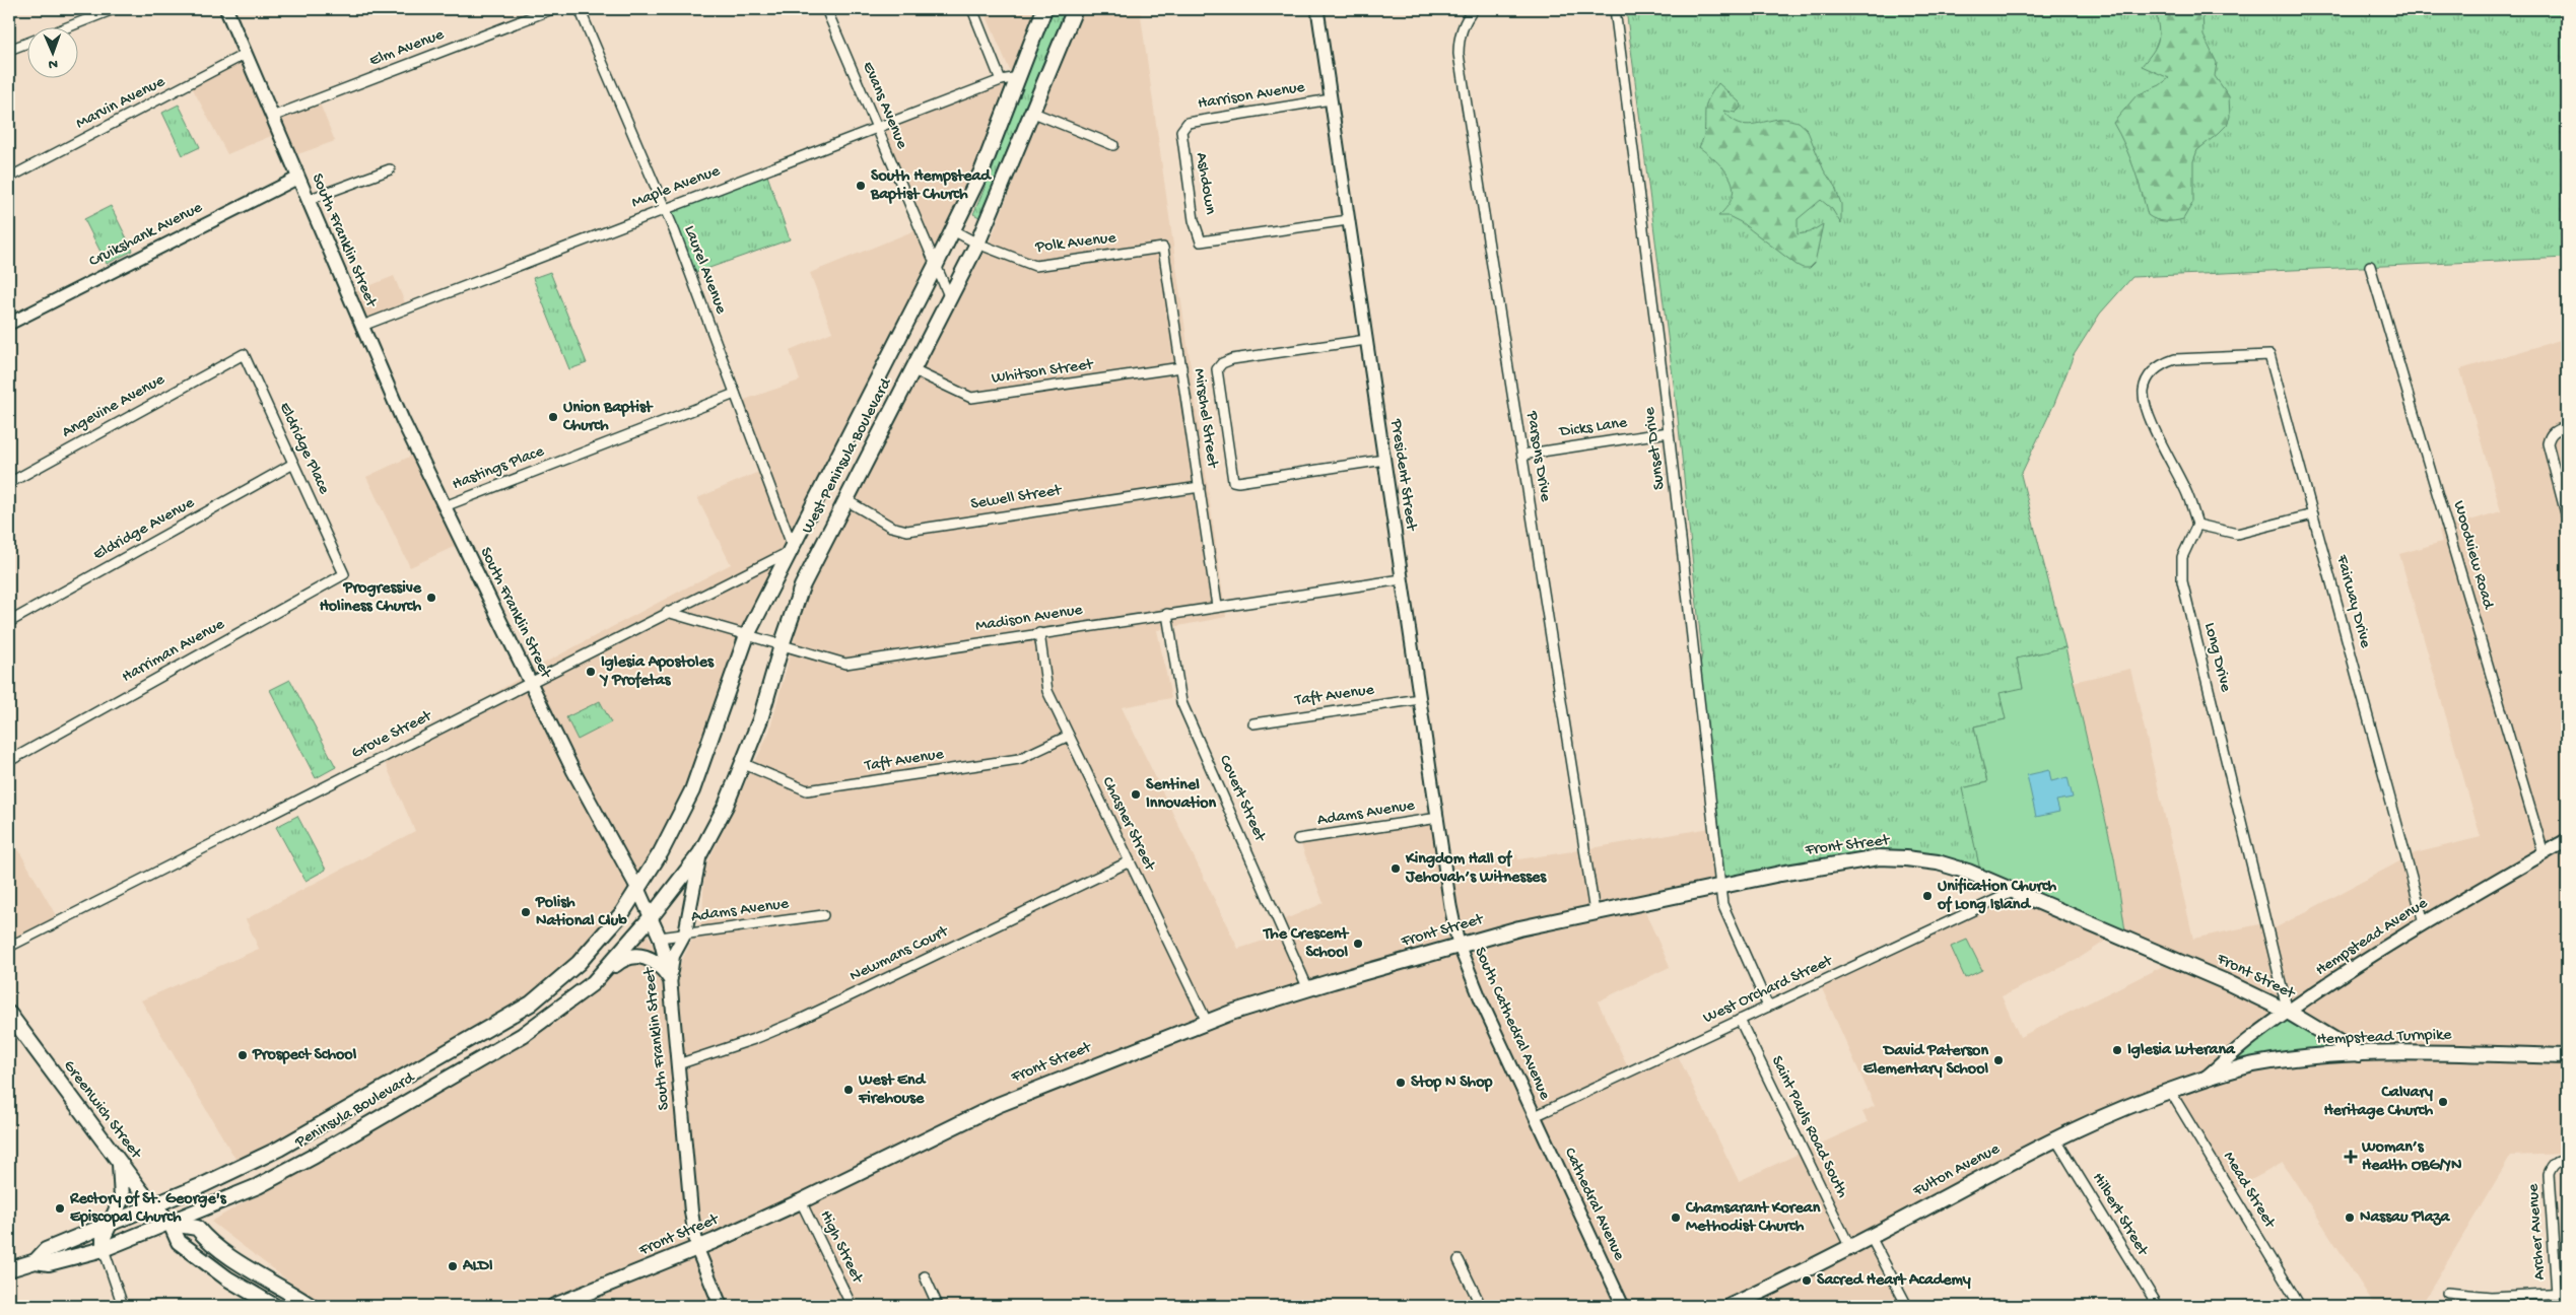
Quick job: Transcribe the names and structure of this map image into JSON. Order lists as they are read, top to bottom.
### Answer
{
  "streets": {
    "main road": [
      "South Franklin Street",
      "West Peninsula Boulevard",
      "Front Street",
      "Hempstead Avenue",
      "Hempstead Turnpike",
      "Greenwich Street",
      "Peninsula Boulevard",
      "Fulton Avenue"
    ],
    "street": [
      "Elm Avenue",
      "Harrison Avenue",
      "Marvin Avenue",
      "Evans Avenue",
      "Ashdown",
      "Maple Avenue",
      "Cruikshank Avenue",
      "Polk Avenue",
      "Laurel Avenue",
      "Whitson Street",
      "Angevine Avenue",
      "Mirschel Street",
      "Dicks Lane",
      "Eldridge Place",
      "Sunset Drive",
      "Parsons Drive",
      "Hastings Place",
      "President Street",
      "Sewell Street",
      "Eldridge Avenue",
      "Woodview Road",
      "Fairway Drive",
      "Madison Avenue",
      "Harriman Avenue",
      "Long Drive",
      "Taft Avenue",
      "Grove Street",
      "Covert Street",
      "Adams Avenue",
      "Chasner Street",
      "Newmans Court",
      "West Orchard Street",
      "South Cathedral Avenue",
      "Saint Pauls Road South",
      "Mead Street",
      "Cathedral Avenue",
      "Hilbert Street",
      "Archer Avenue",
      "High Street"
    ]
  },
  "crossings": [
    ["Elm Avenue", "South Franklin Street"],
    ["Harrison Avenue", "Ashdown"],
    ["Harrison Avenue", "President Street"],
    ["Marvin Avenue", "South Franklin Street"],
    ["Evans Avenue", "Maple Avenue"],
    ["Evans Avenue", "West Peninsula Boulevard"],
    ["Ashdown", "President Street"],
    ["Maple Avenue", "South Franklin Street"],
    ["Maple Avenue", "Laurel Avenue"],
    ["Maple Avenue", "West Peninsula Boulevard"],
    ["Cruikshank Avenue", "South Franklin Street"],
    ["South Franklin Street", "West Peninsula Boulevard"],
    ["South Franklin Street", "Hastings Place"],
    ["South Franklin Street", "Grove Street"],
    ["South Franklin Street", "Adams Avenue"],
    ["South Franklin Street", "Front Street"],
    ["South Franklin Street", "Newmans Court"],
    ["South Franklin Street", "Peninsula Boulevard"],
    ["Polk Avenue", "Mirschel Street"],
    ["Polk Avenue", "West Peninsula Boulevard"],
    ["Laurel Avenue", "West Peninsula Boulevard"],
    ["Laurel Avenue", "Hastings Place"],
    ["Laurel Avenue", "Grove Street"],
    ["Whitson Street", "Mirschel Street"],
    ["Whitson Street", "West Peninsula Boulevard"],
    ["Angevine Avenue", "Eldridge Place"],
    ["Mirschel Street", "Sewell Street"],
    ["Mirschel Street", "Madison Avenue"],
    ["Dicks Lane", "Sunset Drive"],
    ["Dicks Lane", "Parsons Drive"],
    ["Eldridge Place", "Eldridge Avenue"],
    ["Eldridge Place", "Harriman Avenue"],
    ["Sunset Drive", "Front Street"],
    ["Sunset Drive", "West Orchard Street"],
    ["West Peninsula Boulevard", "Sewell Street"],
    ["West Peninsula Boulevard", "Madison Avenue"],
    ["West Peninsula Boulevard", "Taft Avenue"],
    ["West Peninsula Boulevard", "Grove Street"],
    ["West Peninsula Boulevard", "Peninsula Boulevard"],
    ["Parsons Drive", "Front Street"],
    ["President Street", "Madison Avenue"],
    ["President Street", "Taft Avenue"],
    ["President Street", "Adams Avenue"],
    ["President Street", "Front Street"],
    ["President Street", "South Cathedral Avenue"],
    ["Woodview Road", "Hempstead Avenue"],
    ["Fairway Drive", "Long Drive"],
    ["Fairway Drive", "Hempstead Avenue"],
    ["Madison Avenue", "Grove Street"],
    ["Madison Avenue", "Covert Street"],
    ["Madison Avenue", "Chasner Street"],
    ["Long Drive", "Front Street"],
    ["Long Drive", "Hempstead Avenue"],
    ["Taft Avenue", "Chasner Street"],
    ["Covert Street", "Front Street"],
    ["Chasner Street", "Front Street"],
    ["Chasner Street", "Newmans Court"],
    ["Front Street", "Hempstead Avenue"],
    ["Front Street", "West Orchard Street"],
    ["Front Street", "South Cathedral Avenue"],
    ["Front Street", "Hempstead Turnpike"],
    ["Front Street", "High Street"],
    ["Hempstead Avenue", "Hempstead Turnpike"],
    ["Hempstead Avenue", "Fulton Avenue"],
    ["West Orchard Street", "South Cathedral Avenue"],
    ["West Orchard Street", "Saint Pauls Road South"],
    ["West Orchard Street", "Cathedral Avenue"],
    ["South Cathedral Avenue", "Cathedral Avenue"],
    ["Hempstead Turnpike", "Fulton Avenue"],
    ["Greenwich Street", "Peninsula Boulevard"],
    ["Saint Pauls Road South", "Fulton Avenue"],
    ["Fulton Avenue", "Mead Street"],
    ["Fulton Avenue", "Hilbert Street"]
  ],
  "places": {
    "other": [
      "South Hempstead Baptist Church",
      "Union Baptist Church",
      "Progressive Holiness Church",
      "Iglesia Apostoles Y Profetas",
      "Sentinel Innovation",
      "Kingdom Hall of Jehovah’s Witnesses",
      "Unification Church of Long Island",
      "Polish National Club",
      "The Crescent School",
      "Iglesia Luterana",
      "Prospect School",
      "David Paterson Elementary School",
      "Stop N Shop",
      "West End Firehouse",
      "Calvary Heritage Church",
      "Rectory of St. George's Episcopal Church",
      "Chamsarant Korean Methodist Church",
      "Nassau Plaza",
      "ALDI",
      "Sacred Heart Academy"
    ],
    "health": ["Woman’s Health OBG/YN"]
  },
  "north": "bottom"
}
